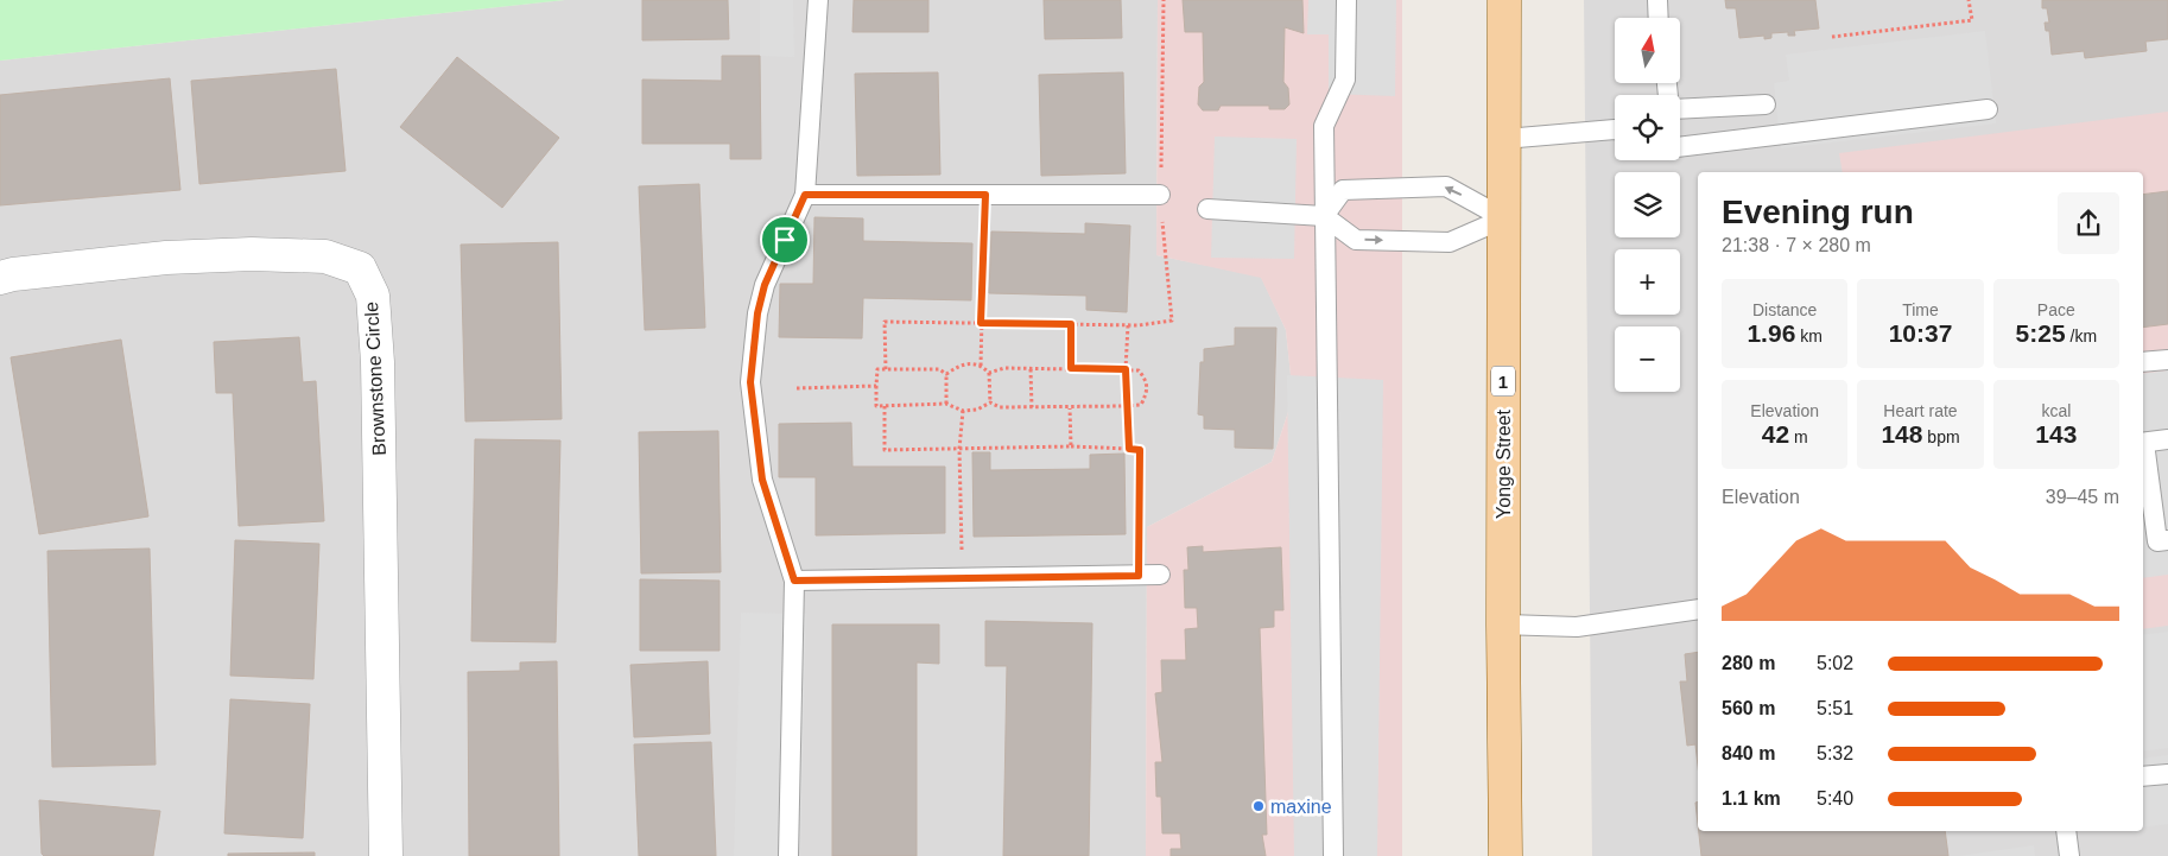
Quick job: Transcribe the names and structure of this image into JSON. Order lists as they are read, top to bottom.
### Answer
{
  "streets": {
    "main road": ["1", "Yonge Street"],
    "street": ["Brownstone Circle"]
  },
  "places": ["maxine"],
  "north": "top",
  "page": {
    "map_buttons": ["+", "−"],
    "heading": ["Evening run", "21:38 · 7 × 280 m"],
    "stats": [
      ["Distance", "1.96 km"],
      ["Time", "10:37"],
      ["Pace", "5:25 /km"],
      ["Elevation", "42 m"],
      ["Heart rate", "148 bpm"],
      ["kcal", "143"]
    ],
    "chart": ["Elevation", "39–45 m"],
    "list": [
      {
        "name": "280 m",
        "note": "5:02"
      },
      {
        "name": "560 m",
        "note": "5:51"
      },
      {
        "name": "840 m",
        "note": "5:32"
      },
      {
        "name": "1.1 km",
        "note": "5:40"
      }
    ]
  }
}
